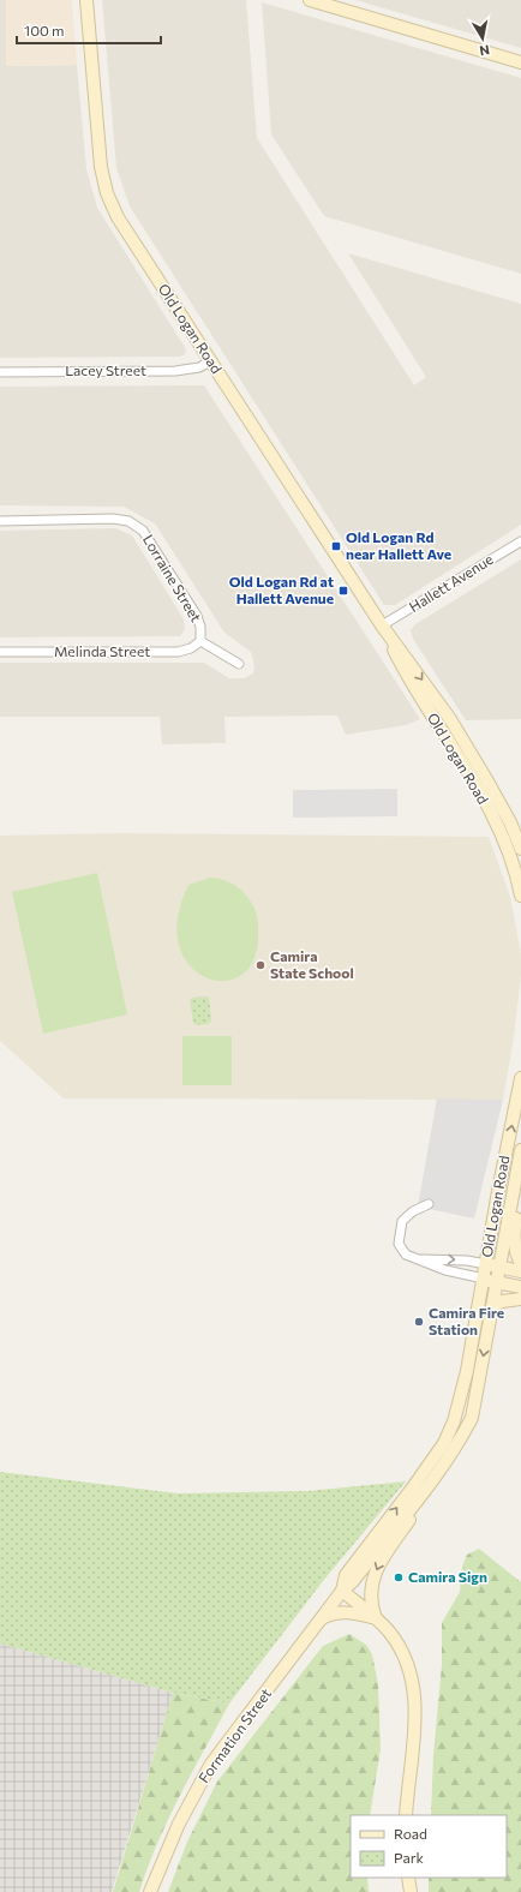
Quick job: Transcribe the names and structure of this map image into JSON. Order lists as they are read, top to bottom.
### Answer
{
  "streets": {
    "main road": ["Old Logan Road", "Formation Street"],
    "street": [
      "Lacey Street",
      "Lorraine Street",
      "Hallett Avenue",
      "Melinda Street"
    ]
  },
  "crossings": [
    ["Old Logan Road", "Lacey Street"],
    ["Old Logan Road", "Hallett Avenue"],
    ["Old Logan Road", "Formation Street"],
    ["Lorraine Street", "Melinda Street"]
  ],
  "places": {
    "transit": ["Old Logan Rd near Hallett Ave", "Old Logan Rd at Hallett Avenue"],
    "other": ["Camira State School", "Camira Fire Station", "Camira Sign"]
  },
  "legend": ["Road", "Park"],
  "scale_bar": "100 m",
  "north": "bottom"
}
